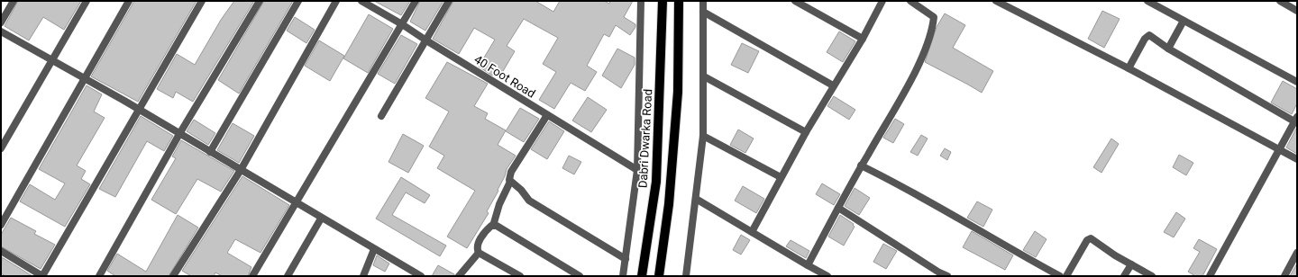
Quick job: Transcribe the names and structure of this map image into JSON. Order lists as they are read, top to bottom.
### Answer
{
  "streets": {
    "main road": ["Dabri Dwarka Road"],
    "street": ["40 Foot Road"]
  }
}
